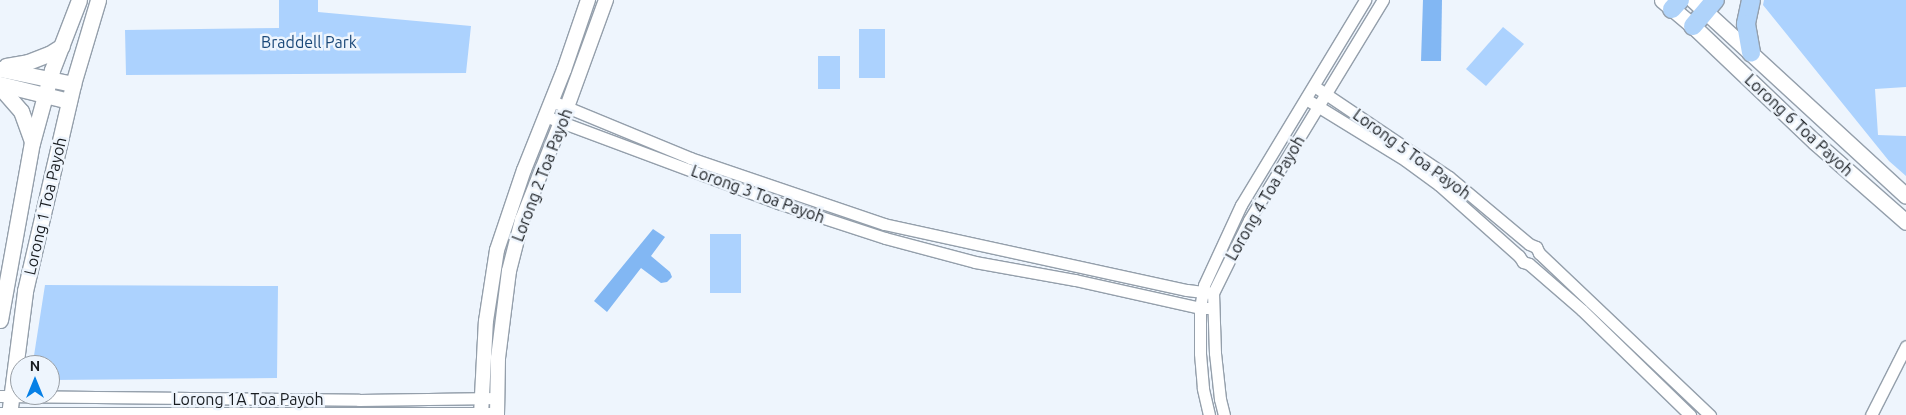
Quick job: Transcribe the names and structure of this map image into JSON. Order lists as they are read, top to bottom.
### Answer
{
  "streets": {
    "main road": ["Lorong 6 Toa Payoh", "Lorong 1 Toa Payoh"],
    "street": [
      "Lorong 5 Toa Payoh",
      "Lorong 2 Toa Payoh",
      "Lorong 3 Toa Payoh",
      "Lorong 4 Toa Payoh",
      "Lorong 1A Toa Payoh"
    ]
  },
  "crossings": [
    ["Lorong 5 Toa Payoh", "Lorong 4 Toa Payoh"],
    ["Lorong 2 Toa Payoh", "Lorong 3 Toa Payoh"],
    ["Lorong 2 Toa Payoh", "Lorong 1A Toa Payoh"],
    ["Lorong 3 Toa Payoh", "Lorong 4 Toa Payoh"],
    ["Lorong 1 Toa Payoh", "Lorong 1A Toa Payoh"]
  ],
  "parks": ["Braddell Park"],
  "north": "top"
}
